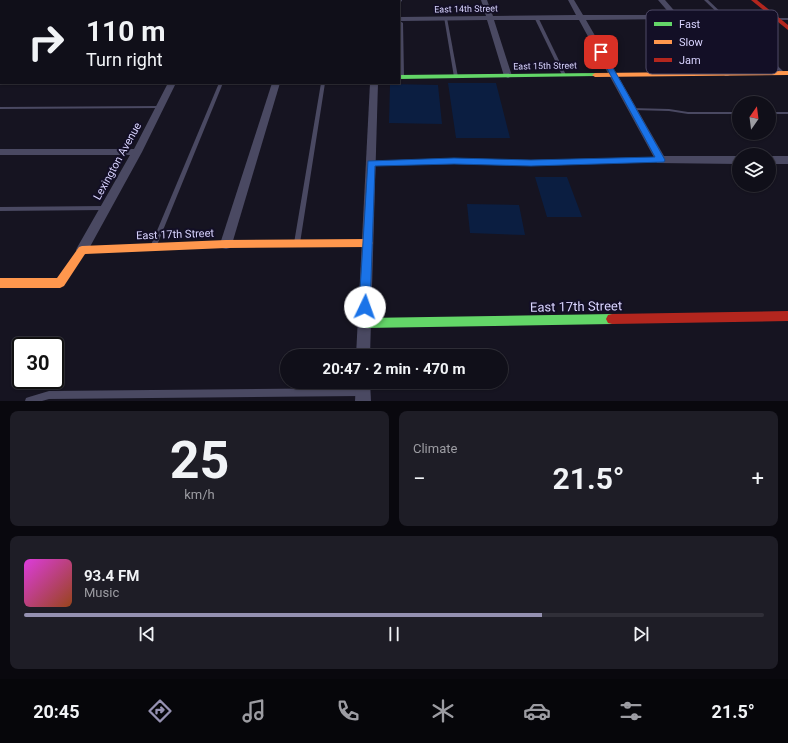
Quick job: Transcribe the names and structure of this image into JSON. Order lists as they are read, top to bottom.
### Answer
{
  "streets": {
    "street": [
      "East 14th Street",
      "East 15th Street",
      "Lexington Avenue",
      "East 17th Street"
    ]
  },
  "crossings": [
    ["Lexington Avenue", "East 17th Street"]
  ],
  "legend": ["Fast", "Slow", "Jam"],
  "north": "top",
  "page": {
    "turn": ["110 m", "Turn right"],
    "limit": "30",
    "trip": "20:47 · 2 min · 470 m",
    "tile": [
      ["25", "km/h"],
      "Climate"
    ],
    "heat": ["−", "21.5°", "+"],
    "song": ["93.4 FM", "Music"],
    "tabs": ["20:45", "21.5°"]
  }
}
